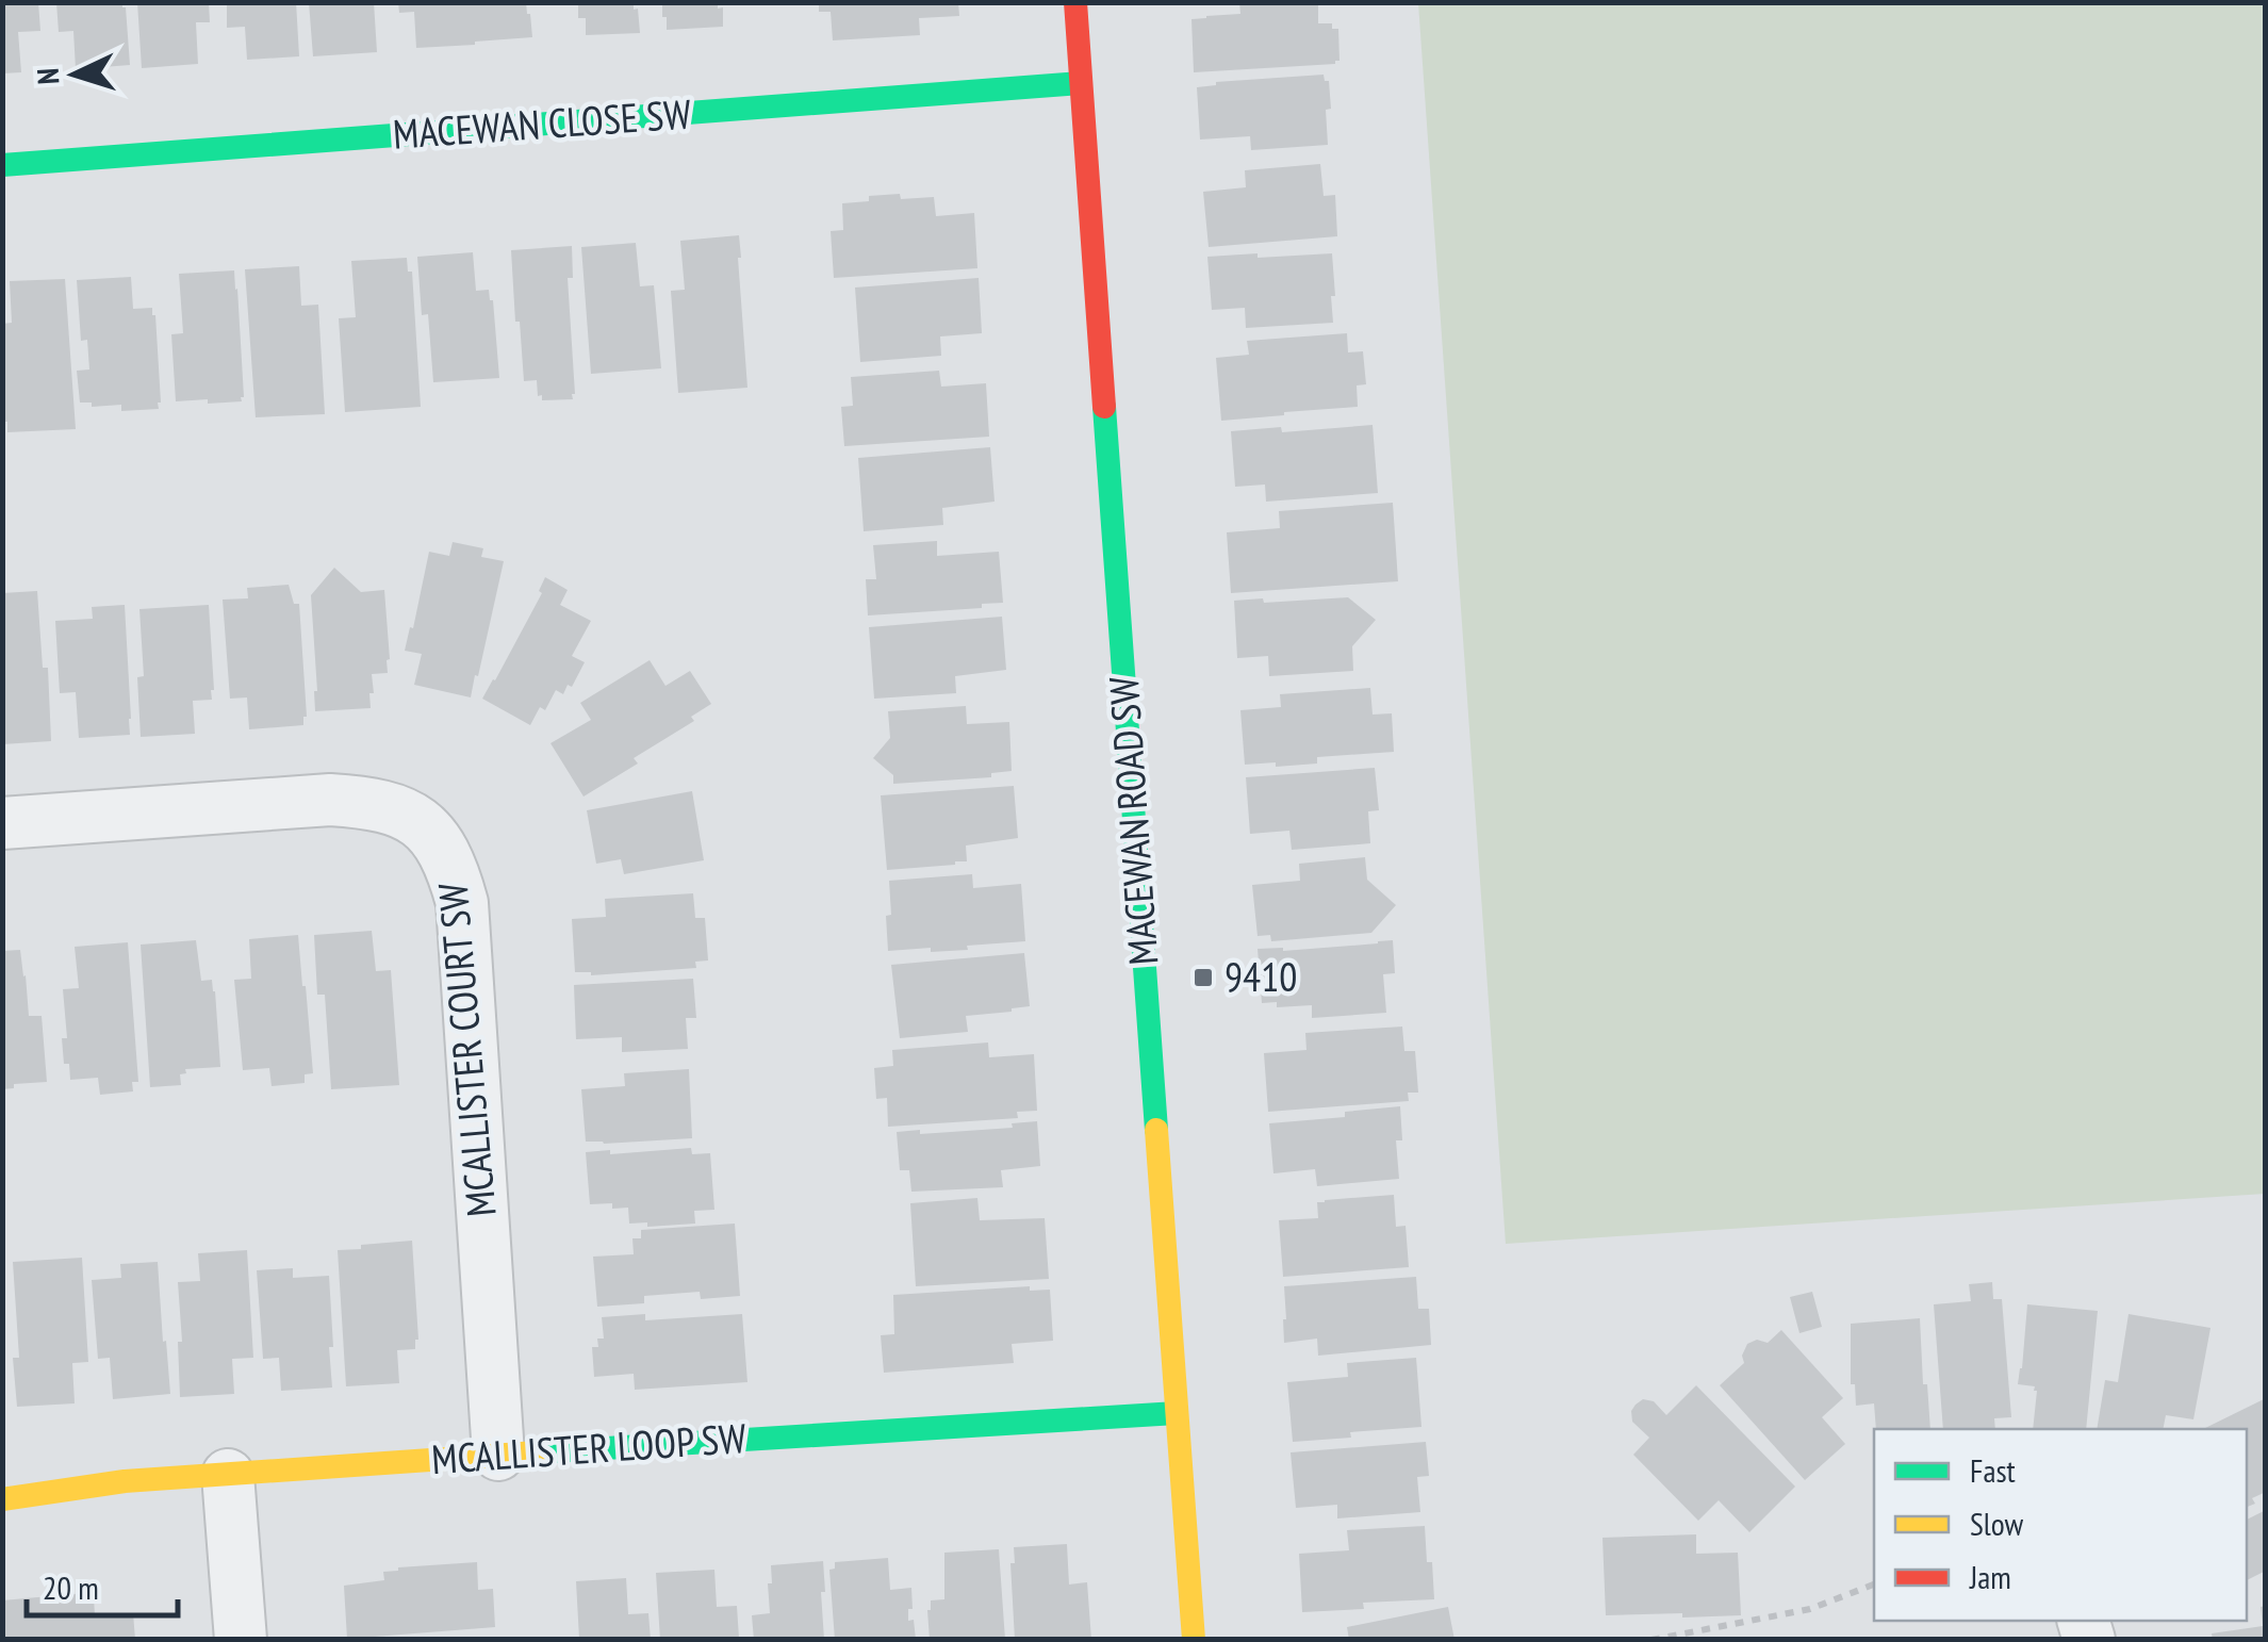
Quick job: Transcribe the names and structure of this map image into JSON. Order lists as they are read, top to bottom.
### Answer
{
  "streets": {
    "street": [
      "MACEWAN CLOSE SW",
      "MACEWAN ROAD SW",
      "MCALLISTER COURT SW",
      "MCALLISTER LOOP SW"
    ]
  },
  "crossings": [
    ["MACEWAN CLOSE SW", "MACEWAN ROAD SW"],
    ["MACEWAN ROAD SW", "MCALLISTER LOOP SW"],
    ["MCALLISTER COURT SW", "MCALLISTER LOOP SW"]
  ],
  "places": {
    "transit": ["9410"]
  },
  "legend": ["Fast", "Slow", "Jam"],
  "scale_bar": "20 m",
  "north": "left"
}
